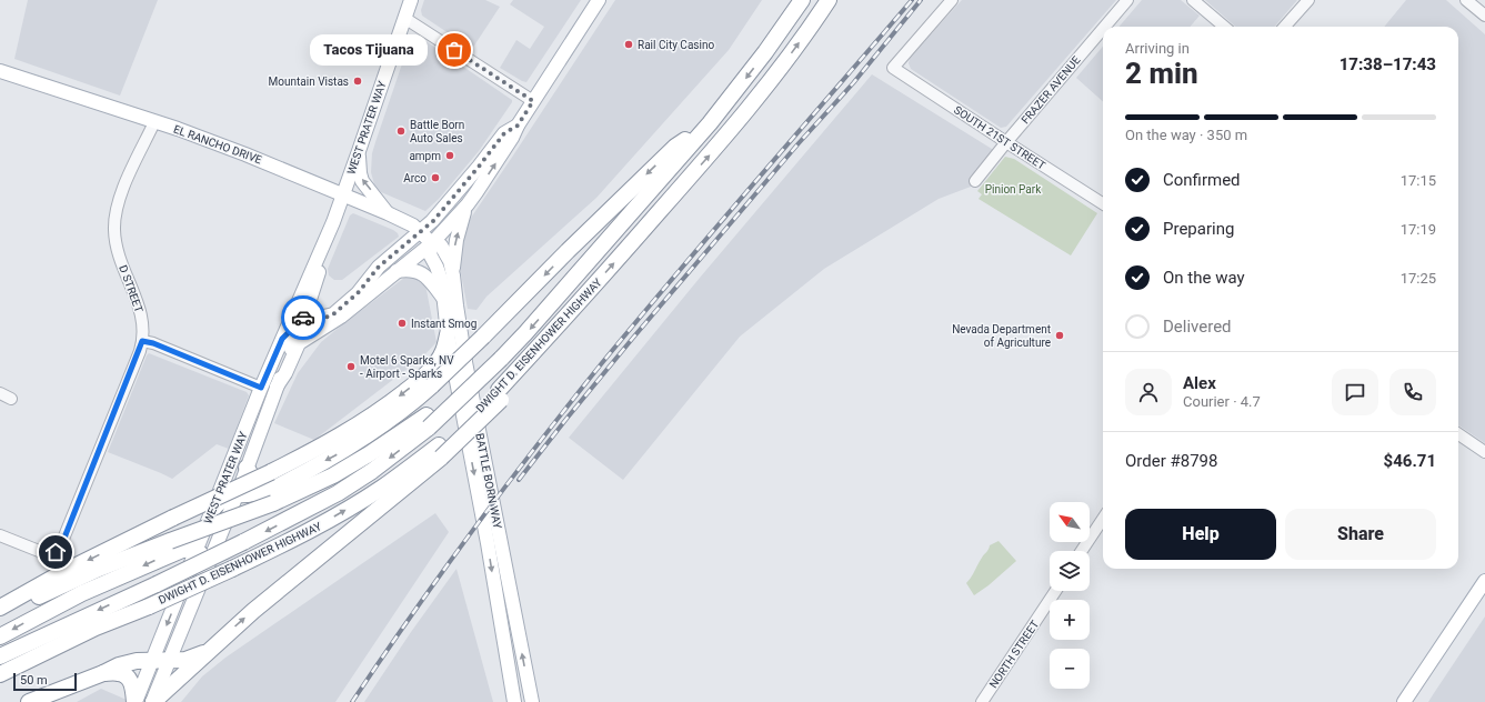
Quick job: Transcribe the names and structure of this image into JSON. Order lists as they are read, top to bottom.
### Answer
{
  "streets": {
    "highway": ["DWIGHT D. EISENHOWER HIGHWAY"],
    "main road": ["WEST PRATER WAY", "EL RANCHO DRIVE", "BATTLE BORN WAY"],
    "street": [
      "FRAZER AVENUE",
      "SOUTH 21ST STREET",
      "D STREET",
      "NORTH STREET"
    ]
  },
  "crossings": [
    ["FRAZER AVENUE", "SOUTH 21ST STREET"],
    ["WEST PRATER WAY", "EL RANCHO DRIVE"],
    ["EL RANCHO DRIVE", "D STREET"],
    ["EL RANCHO DRIVE", "BATTLE BORN WAY"]
  ],
  "parks": ["Pinion Park"],
  "places": [
    "Rail City Casino",
    "Tacos Tijuana",
    "Mountain Vistas",
    "Battle Born Auto Sales",
    "ampm",
    "Arco",
    "Instant Smog",
    "Nevada Department of Agriculture",
    "Motel 6 Sparks, NV - Airport - Sparks"
  ],
  "scale_bar": "50 m",
  "north": "top left",
  "page": {
    "heading": ["2 min", "Arriving in", "17:38–17:43"],
    "panel": [
      "Alex",
      "Courier · 4.7",
      "Order #8798",
      "$46.71"
    ],
    "bubble": "Tacos Tijuana",
    "bar": "On the way · 350 m",
    "list": [
      ["Confirmed", "17:15"],
      ["Preparing", "17:19"],
      ["On the way", "17:25"],
      "Delivered"
    ],
    "buttons": ["Help", "Share"],
    "map_buttons": ["+", "−"],
    "scale": "50 m"
  }
}
